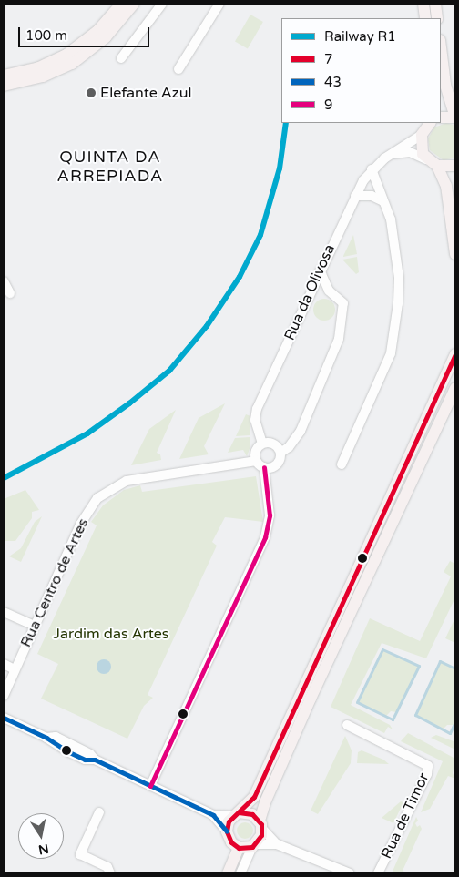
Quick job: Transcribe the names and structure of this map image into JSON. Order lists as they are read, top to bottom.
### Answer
{
  "streets": {
    "street": ["Rua da Olivosa", "Rua Centro de Artes", "Rua de Timor"]
  },
  "crossings": [
    ["Rua da Olivosa", "Rua Centro de Artes"]
  ],
  "districts": ["QUINTA DA ARREPIADA"],
  "parks": ["Jardim das Artes"],
  "places": ["Elefante Azul"],
  "lines": [
    "rail line R1",
    "transit line 7",
    "transit line 9",
    "transit line 43"
  ],
  "legend": [
    "Railway R1",
    "7",
    "43",
    "9"
  ],
  "scale_bar": "100 m",
  "north": "bottom"
}
